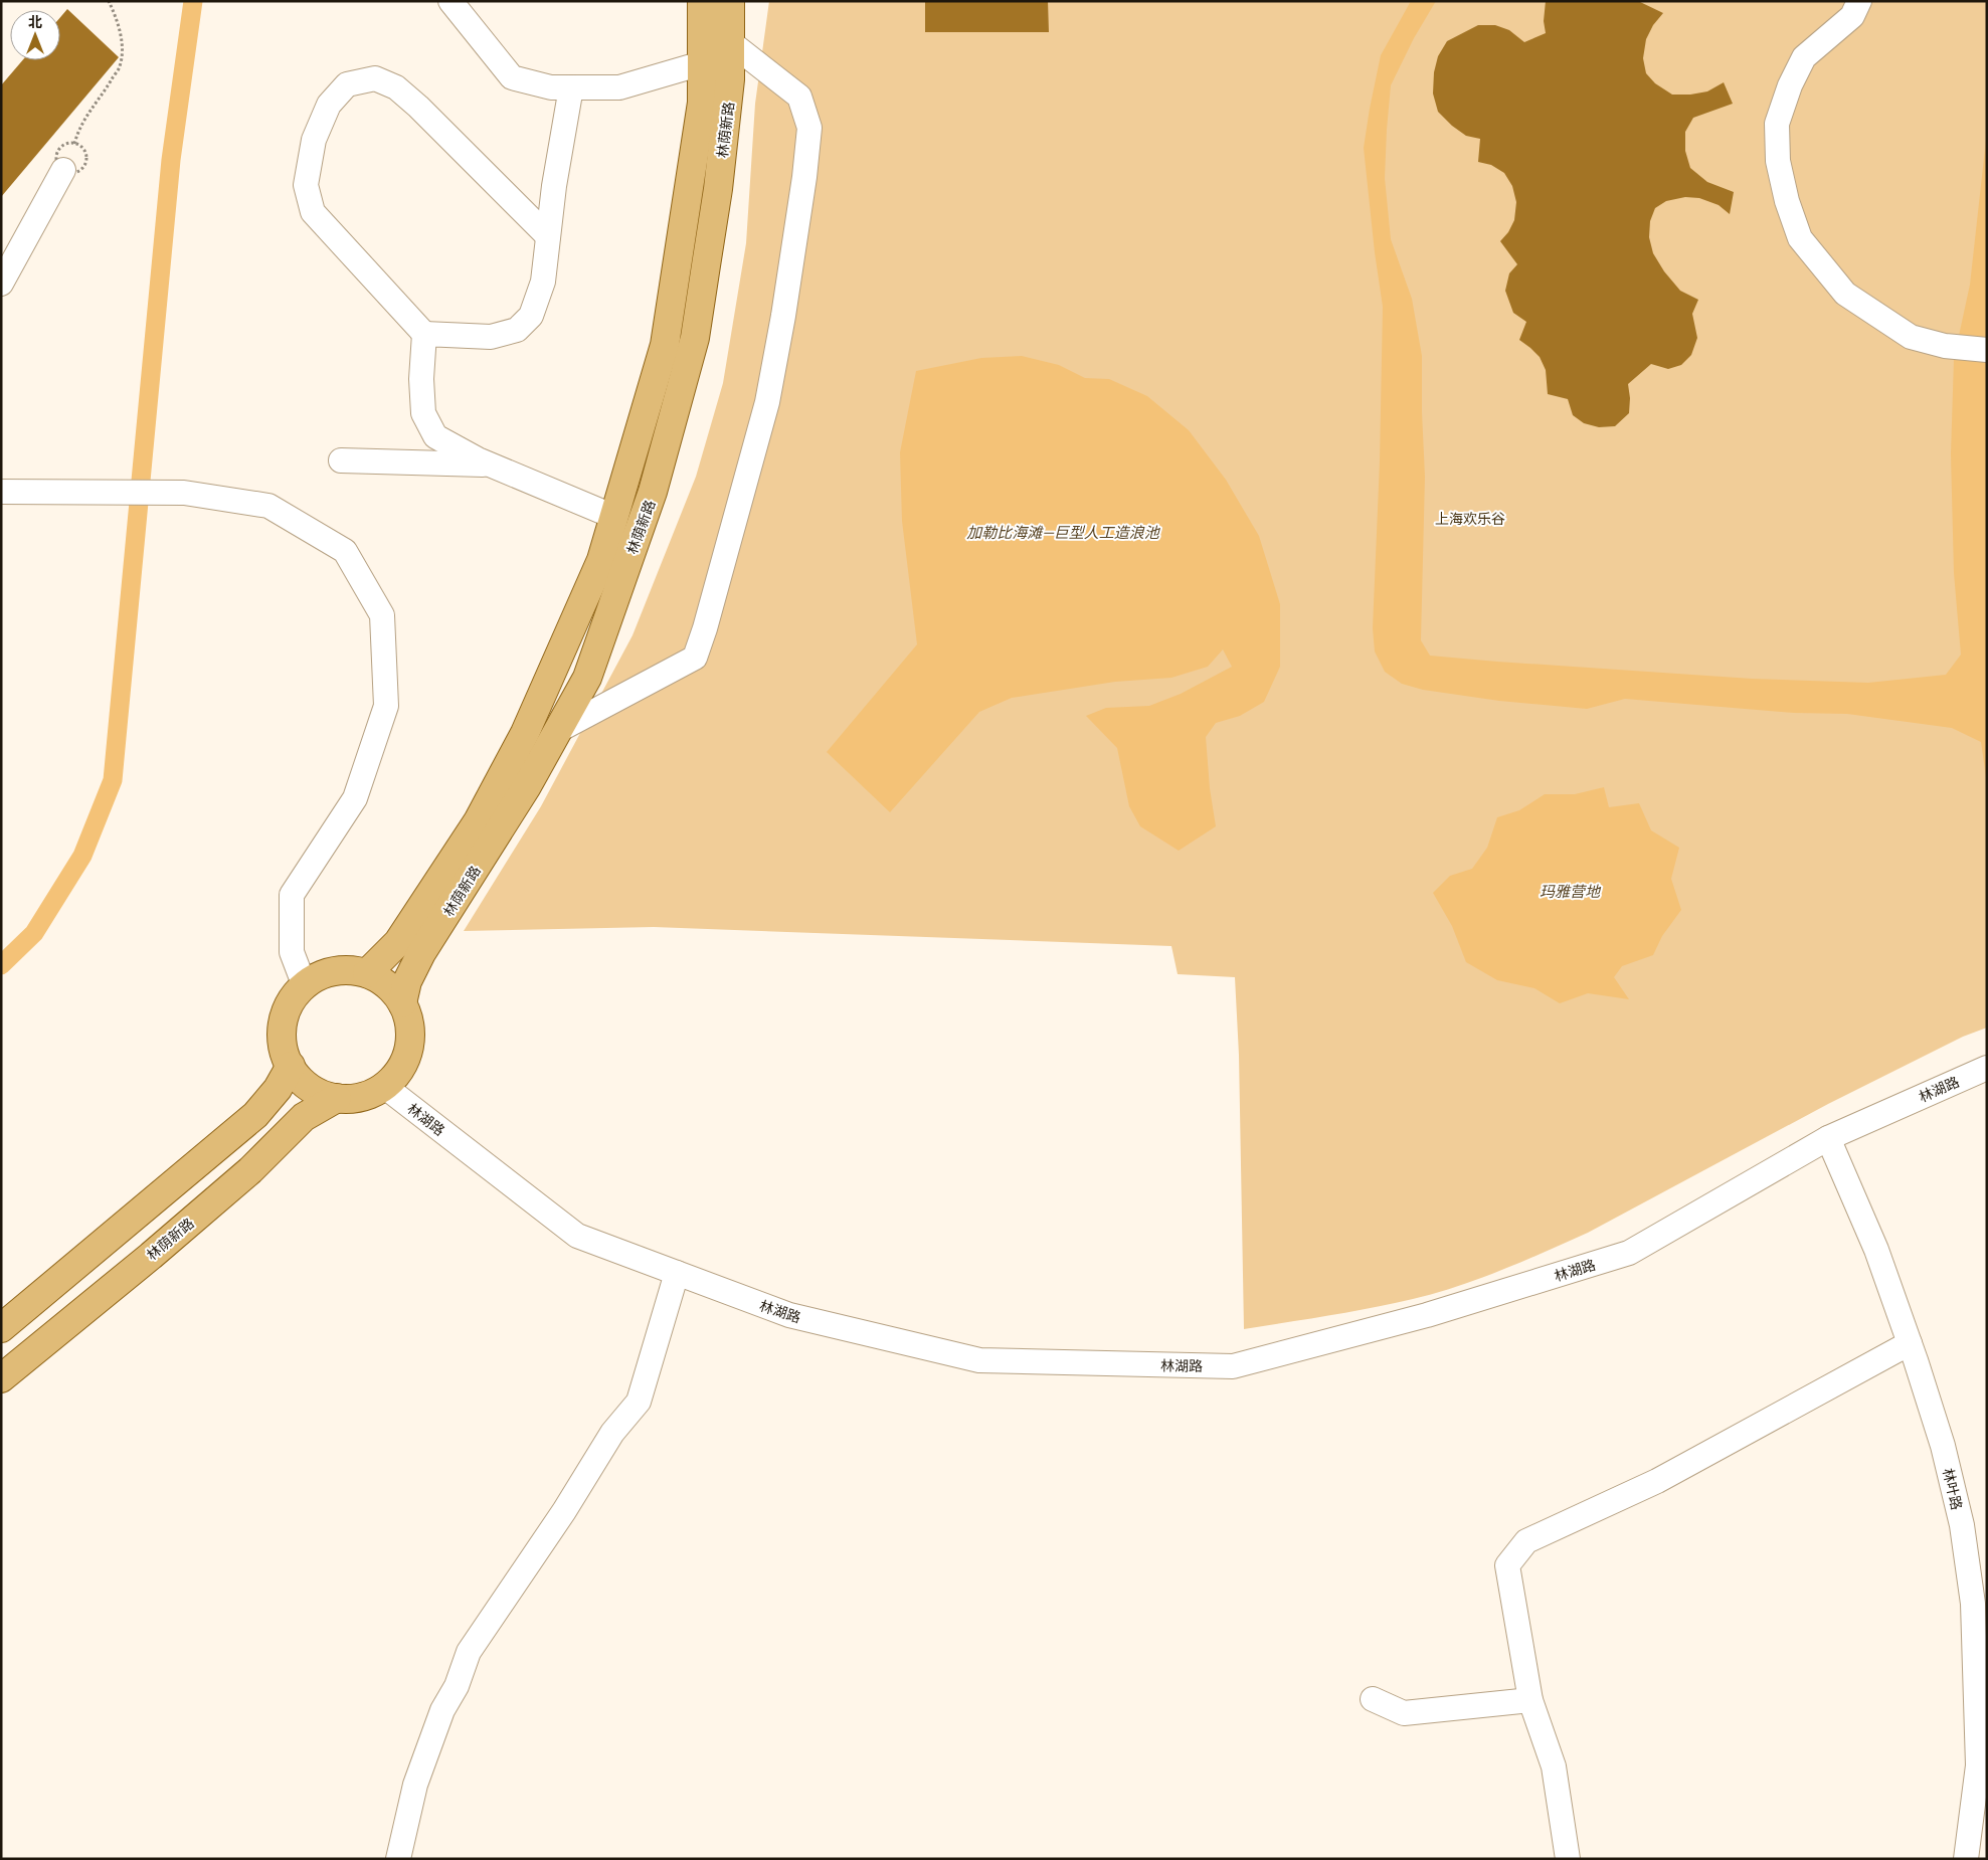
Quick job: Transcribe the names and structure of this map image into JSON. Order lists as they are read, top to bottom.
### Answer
{
  "streets": {
    "main road": ["林荫新路"],
    "street": ["林湖路", "林叶路"]
  },
  "crossings": [
    ["林荫新路", "林湖路"],
    ["林湖路", "林叶路"]
  ],
  "water": ["加勒比海滩—巨型人工造浪池", "玛雅营地"],
  "parks": ["上海欢乐谷"],
  "north": "top"
}
